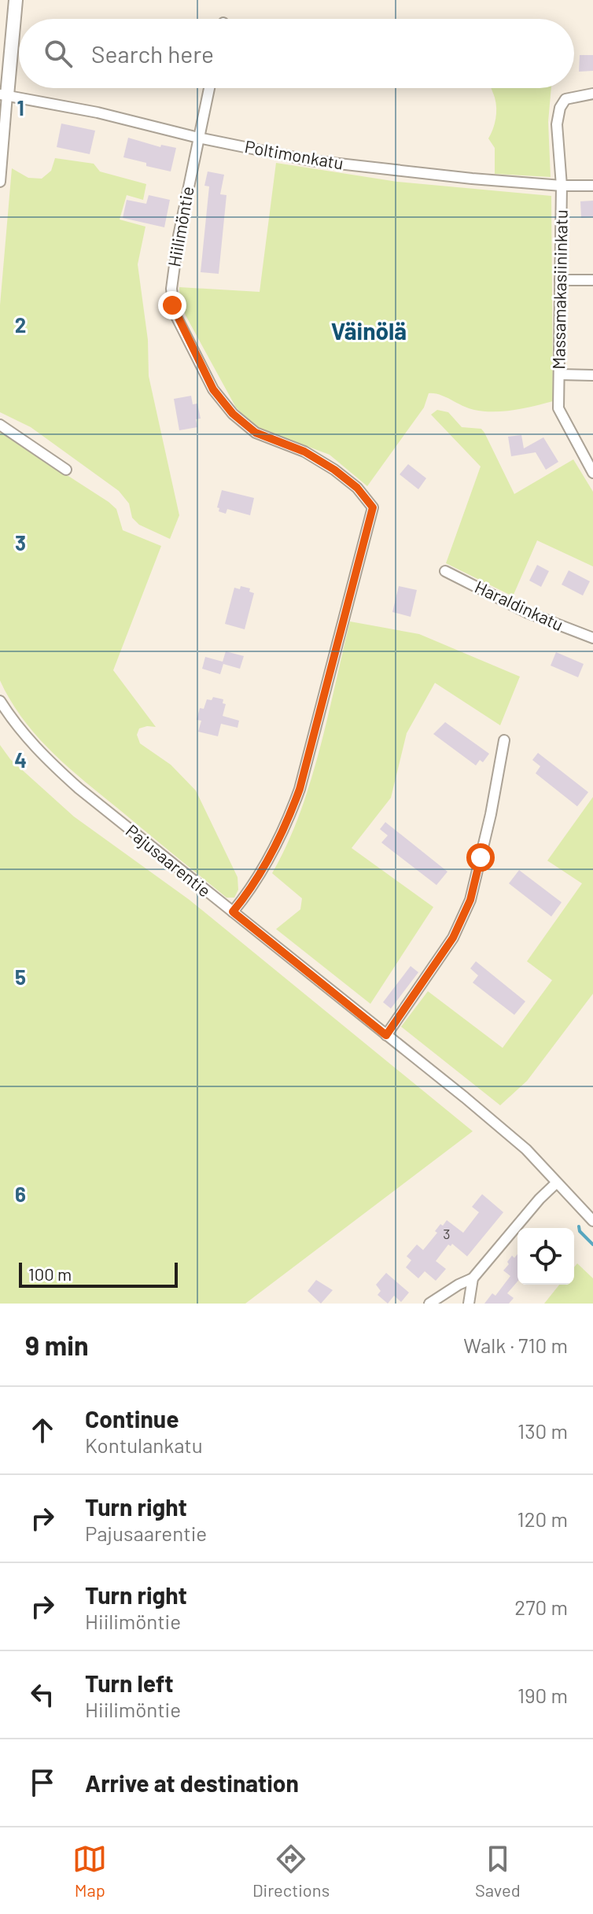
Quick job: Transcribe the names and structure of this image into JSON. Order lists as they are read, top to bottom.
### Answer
{
  "streets": {
    "street": [
      "Poltimonkatu",
      "Hiilimöntie",
      "Massamakasiininkatu",
      "Haraldinkatu",
      "Pajusaarentie"
    ]
  },
  "crossings": [
    ["Poltimonkatu", "Hiilimöntie"],
    ["Poltimonkatu", "Massamakasiininkatu"],
    ["Hiilimöntie", "Pajusaarentie"]
  ],
  "districts": ["Väinölä"],
  "house_numbers": ["3"],
  "scale_bar": "100 m",
  "page": {
    "search": "Search here",
    "scale": "100 m",
    "heading": ["9 min", "Walk · 710 m"],
    "list": [
      ["Continue", "Kontulankatu", "130 m"],
      ["Turn right", "Pajusaarentie", "120 m"],
      ["Turn right", "Hiilimöntie", "270 m"],
      ["Turn left", "Hiilimöntie", "190 m"],
      "Arrive at destination"
    ],
    "nav": ["Map", "Directions", "Saved"]
  },
  "grid": {
    "rows": [
      "1",
      "2",
      "3",
      "4",
      "5",
      "6"
    ]
  }
}
